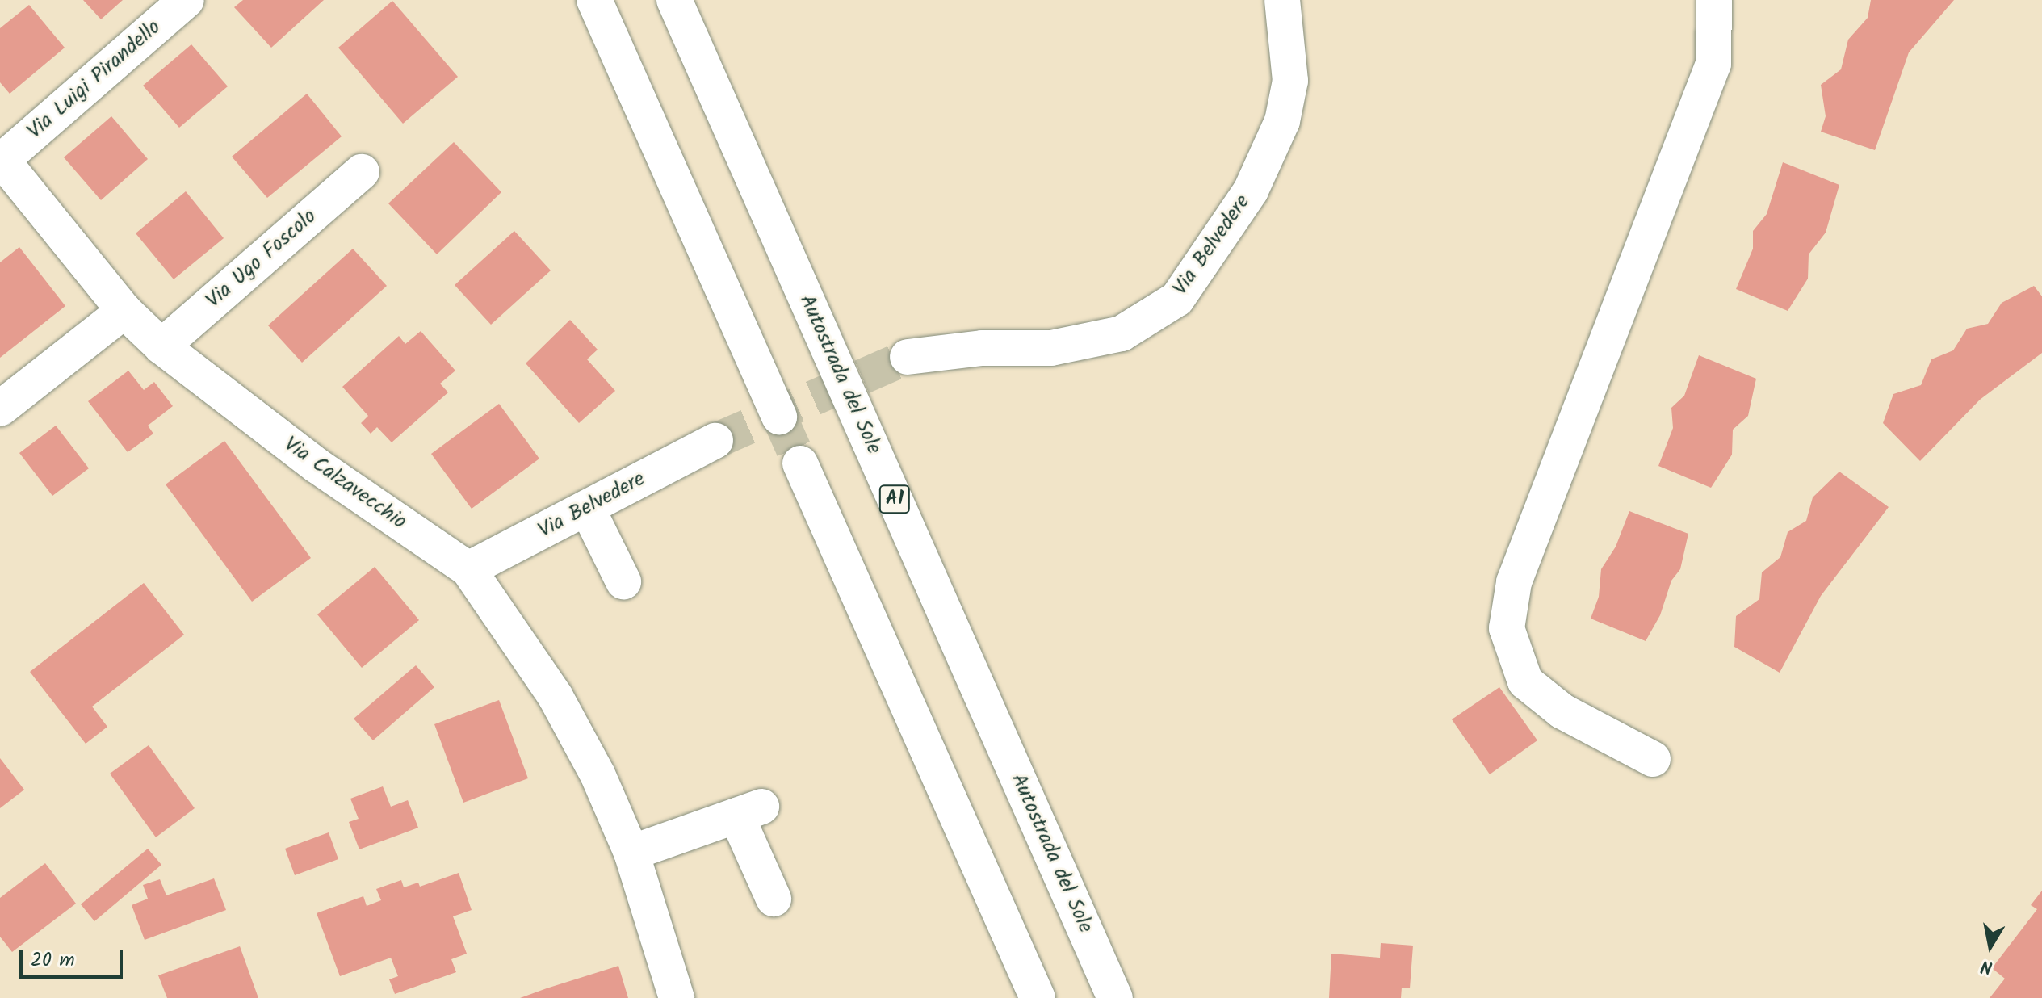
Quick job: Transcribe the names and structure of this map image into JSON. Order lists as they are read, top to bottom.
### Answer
{
  "streets": {
    "main road": [
      "Via Luigi Pirandello",
      "Via Belvedere",
      "Via Ugo Foscolo",
      "Autostrada del Sole",
      "Via Calzavecchio",
      "A1"
    ]
  },
  "crossings": [
    ["Via Luigi Pirandello", "Via Calzavecchio"],
    ["Via Belvedere", "Via Calzavecchio"],
    ["Via Ugo Foscolo", "Via Calzavecchio"]
  ],
  "scale_bar": "20 m",
  "north": "bottom"
}
